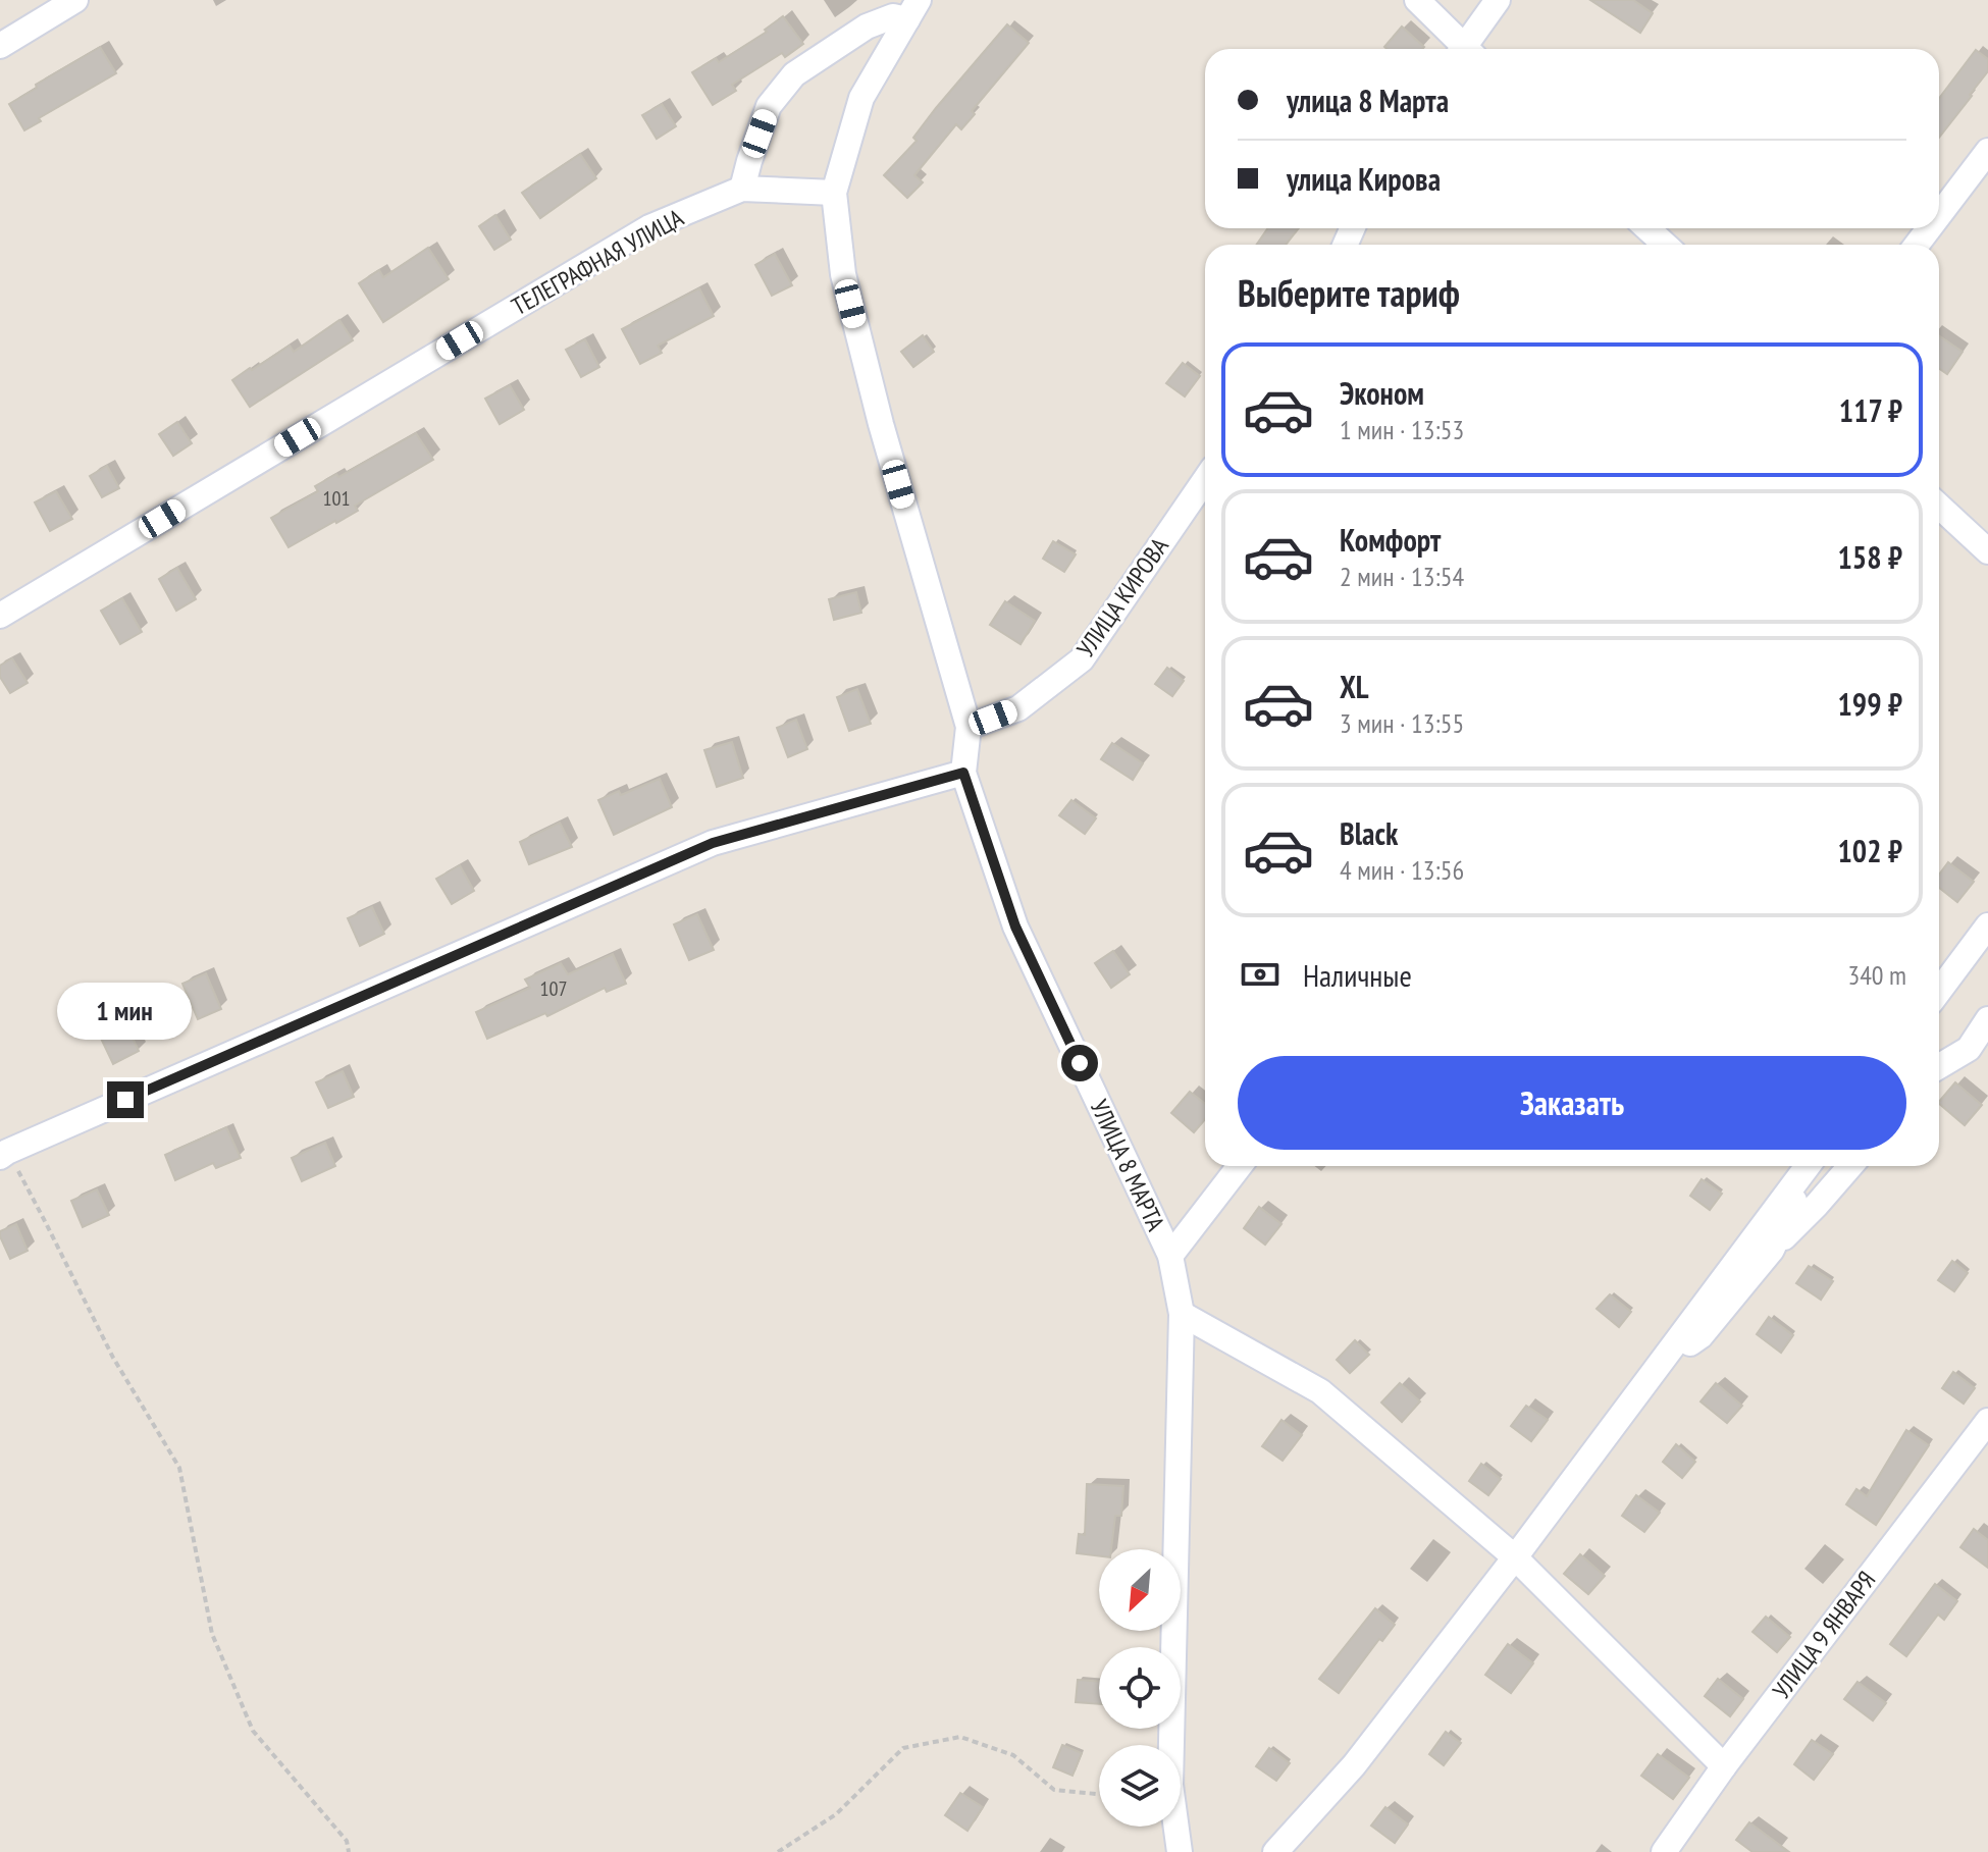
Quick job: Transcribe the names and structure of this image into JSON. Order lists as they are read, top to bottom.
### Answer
{
  "streets": {
    "street": [
      "ТЕЛЕГРАФНАЯ УЛИЦА",
      "УЛИЦА КИРОВА",
      "УЛИЦА 8 МАРТА",
      "УЛИЦА 9 ЯНВАРЯ"
    ]
  },
  "crossings": [
    ["ТЕЛЕГРАФНАЯ УЛИЦА", "УЛИЦА 8 МАРТА"],
    ["УЛИЦА КИРОВА", "УЛИЦА 8 МАРТА"]
  ],
  "house_numbers": ["101", "107"],
  "north": "bottom left",
  "page": {
    "banner": ["улица 8 Марта", "улица Кирова"],
    "heading": "Выберите тариф",
    "list": [
      {
        "name": "Эконом",
        "note": "1 мин · 13:53",
        "value": "117 ₽"
      },
      {
        "name": "Комфорт",
        "note": "2 мин · 13:54",
        "value": "158 ₽"
      },
      {
        "name": "XL",
        "note": "3 мин · 13:55",
        "value": "199 ₽"
      },
      {
        "name": "Black",
        "note": "4 мин · 13:56",
        "value": "102 ₽"
      }
    ],
    "pay": ["Наличные", "340 m"],
    "bubble": "1 мин",
    "buttons": "Заказать"
  }
}
